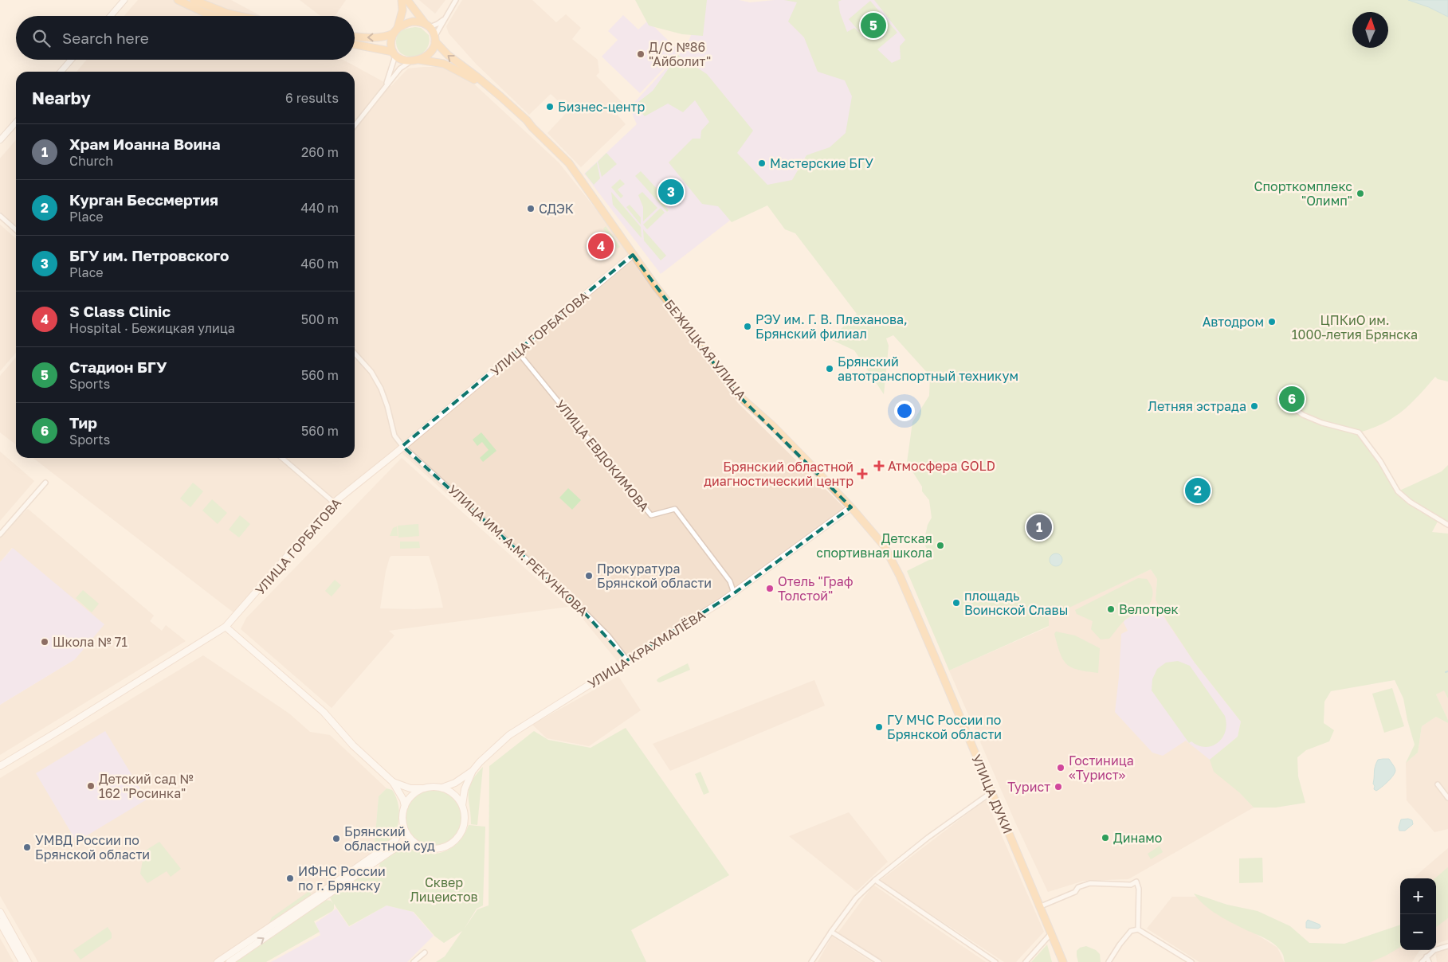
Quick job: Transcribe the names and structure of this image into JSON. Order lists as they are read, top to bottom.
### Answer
{
  "streets": {
    "main road": [
      "УЛИЦА ГОРБАТОВА",
      "БЕЖИЦКАЯ УЛИЦА",
      "УЛИЦА КРАХМАЛЁВА",
      "УЛИЦА ДУКИ"
    ],
    "street": ["УЛИЦА ЕВДОКИМОВА", "УЛИЦА ИМ. А.М. РЕКУНКОВА"]
  },
  "crossings": [
    ["УЛИЦА ГОРБАТОВА", "БЕЖИЦКАЯ УЛИЦА"],
    ["УЛИЦА ГОРБАТОВА", "УЛИЦА ЕВДОКИМОВА"],
    ["УЛИЦА ГОРБАТОВА", "УЛИЦА ИМ. А.М. РЕКУНКОВА"],
    ["БЕЖИЦКАЯ УЛИЦА", "УЛИЦА КРАХМАЛЁВА"],
    ["БЕЖИЦКАЯ УЛИЦА", "УЛИЦА ДУКИ"],
    ["УЛИЦА ЕВДОКИМОВА", "УЛИЦА КРАХМАЛЁВА"],
    ["УЛИЦА ИМ. А.М. РЕКУНКОВА", "УЛИЦА КРАХМАЛЁВА"]
  ],
  "parks": ["ЦПКиО им. 1000-летия Брянска", "Сквер Лицеистов"],
  "places": {
    "other": [
      "Д/С №86 \"Айболит\"",
      "Бизнес-центр",
      "Мастерские БГУ",
      "Спорткомплекс \"Олимп\"",
      "СДЭК",
      "Автодром",
      "РЭУ им. Г. В. Плеханова, Брянский филиал",
      "Брянский автотранспортный техникум",
      "Летняя эстрада",
      "Детская спортивная школа",
      "Прокуратура Брянской области",
      "Отель \"Граф Толстой\"",
      "площадь Воинской Славы",
      "Велотрек",
      "Школа № 71",
      "ГУ МЧС России по Брянской области",
      "Гостиница «Турист»",
      "Детский сад № 162 \"Росинка\"",
      "Турист",
      "Динамо",
      "Брянский областной суд",
      "УМВД России по Брянской области",
      "ИФНС России по г. Брянску"
    ],
    "health": ["Атмосфера GOLD", "Брянский областной диагностический центр"]
  },
  "north": "top",
  "page": {
    "pins": [
      "5",
      "3",
      "4",
      "6",
      "2",
      "1"
    ],
    "search": "Search here",
    "heading": ["Nearby", "6 results"],
    "list": [
      {
        "mark": "1",
        "name": "Храм Иоанна Воина",
        "note": "Church",
        "value": "260 m"
      },
      {
        "mark": "2",
        "name": "Курган Бессмертия",
        "note": "Place",
        "value": "440 m"
      },
      {
        "mark": "3",
        "name": "БГУ им. Петровского",
        "note": "Place",
        "value": "460 m"
      },
      {
        "mark": "4",
        "name": "S Class Clinic",
        "note": "Hospital · Бежицкая улица",
        "value": "500 m"
      },
      {
        "mark": "5",
        "name": "Стадион БГУ",
        "note": "Sports",
        "value": "560 m"
      },
      {
        "mark": "6",
        "name": "Тир",
        "note": "Sports",
        "value": "560 m"
      }
    ],
    "map_buttons": ["+", "−"]
  }
}
